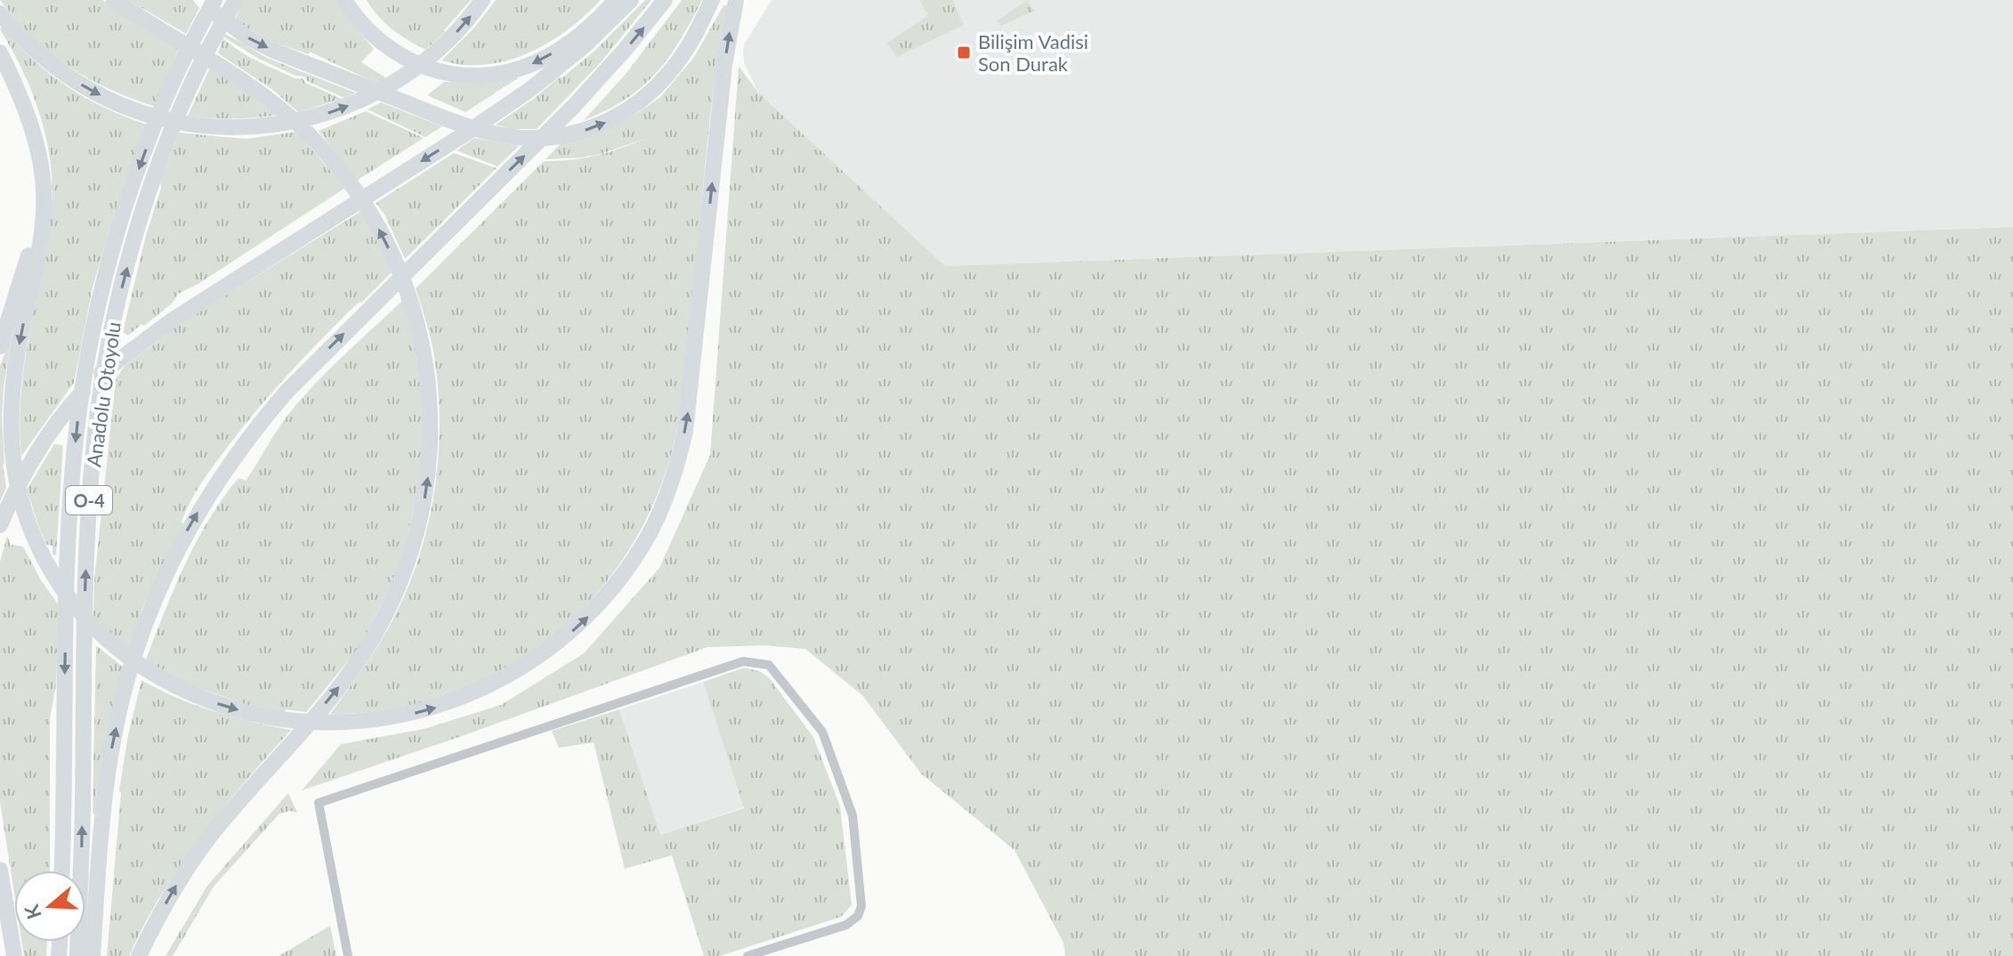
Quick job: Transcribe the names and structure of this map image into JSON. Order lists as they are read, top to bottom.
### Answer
{
  "streets": {
    "highway": ["Anadolu Otoyolu", "O-4"]
  },
  "places": {
    "transit": ["Bilişim Vadisi Son Durak"]
  },
  "north": "left"
}
